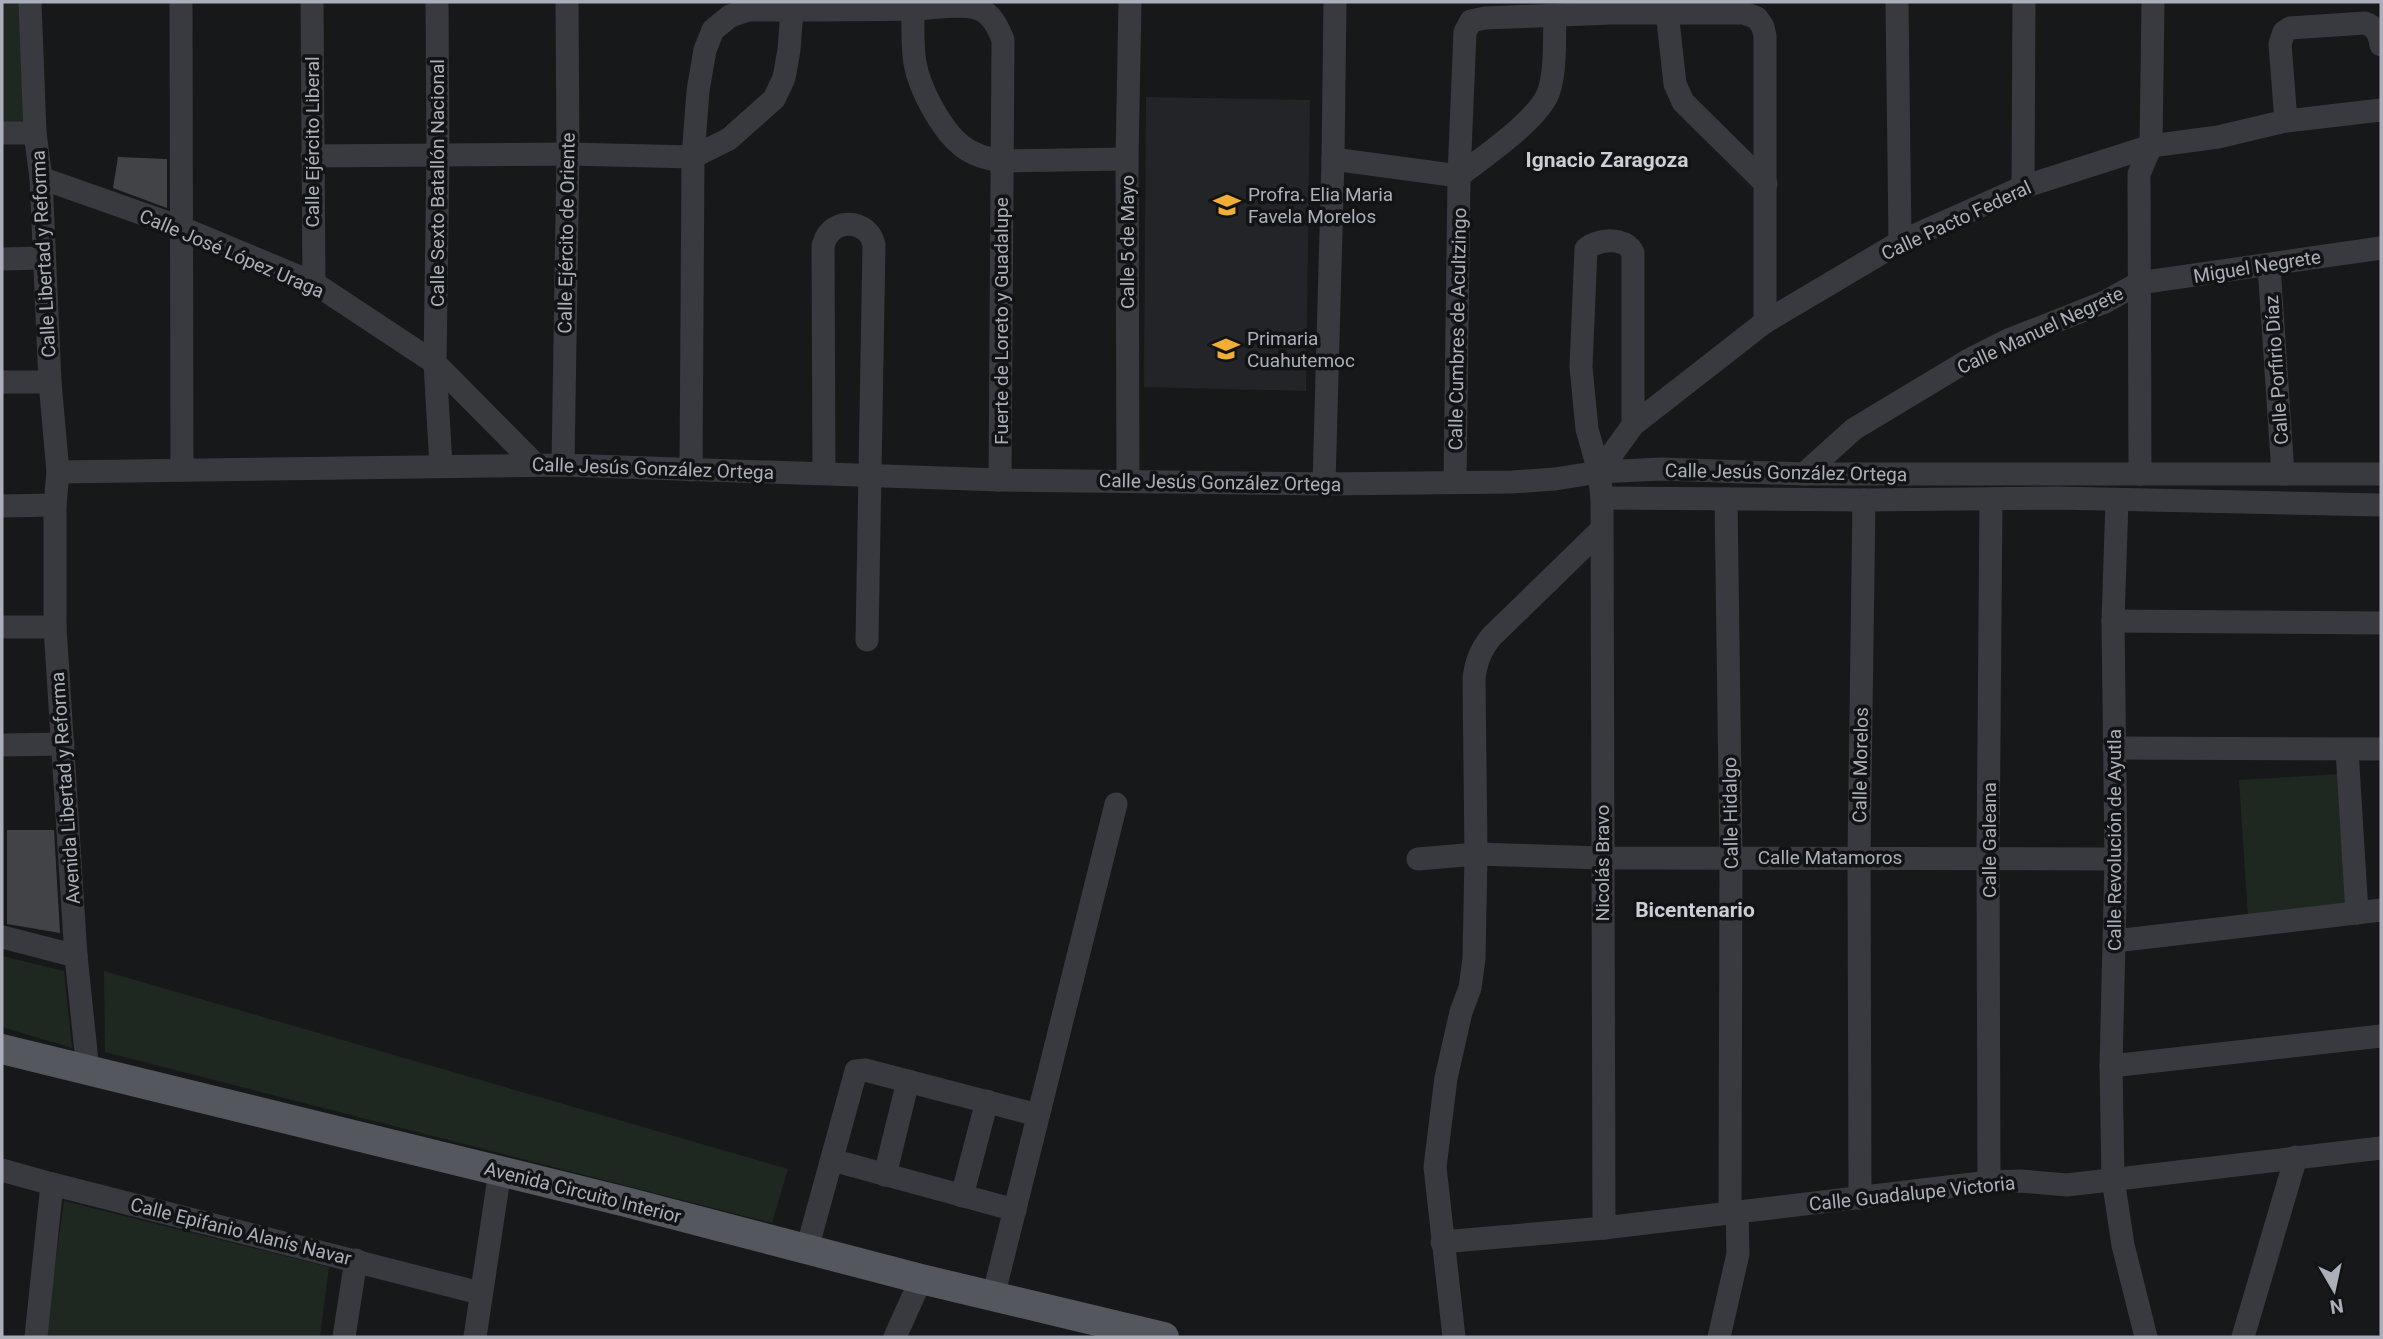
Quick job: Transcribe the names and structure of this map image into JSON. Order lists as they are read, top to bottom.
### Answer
{
  "streets": {
    "main road": ["Avenida Circuito Interior"],
    "street": [
      "Calle Ejército Liberal",
      "Calle Sexto Batallón Nacional",
      "Calle Pacto Federal",
      "Calle Ejército de Oriente",
      "Calle 5 de Mayo",
      "Calle José López Uraga",
      "Calle Libertad y Reforma",
      "Miguel Negrete",
      "Fuerte de Loreto y Guadalupe",
      "Calle Cumbres de Acultzingo",
      "Calle Manuel Negrete",
      "Calle Porfirio Díaz",
      "Calle Jesús González Ortega",
      "Calle Morelos",
      "Avenida Libertad y Reforma",
      "Calle Hidalgo",
      "Calle Galeana",
      "Calle Revolución de Ayutla",
      "Calle Matamoros",
      "Nicolás Bravo",
      "Calle Guadalupe Victoria",
      "Calle Epifanio Alanís Navar"
    ]
  },
  "crossings": [
    ["Calle Ejército Liberal", "Calle José López Uraga"],
    ["Calle Sexto Batallón Nacional", "Calle José López Uraga"],
    ["Calle Sexto Batallón Nacional", "Calle Jesús González Ortega"],
    ["Calle Pacto Federal", "Calle Cumbres de Acultzingo"],
    ["Calle Pacto Federal", "Calle Jesús González Ortega"],
    ["Calle Pacto Federal", "Nicolás Bravo"],
    ["Calle Ejército de Oriente", "Calle Jesús González Ortega"],
    ["Calle 5 de Mayo", "Calle Jesús González Ortega"],
    ["Calle José López Uraga", "Calle Libertad y Reforma"],
    ["Calle José López Uraga", "Calle Jesús González Ortega"],
    ["Calle Libertad y Reforma", "Calle Jesús González Ortega"],
    ["Calle Libertad y Reforma", "Avenida Libertad y Reforma"],
    ["Miguel Negrete", "Calle Manuel Negrete"],
    ["Miguel Negrete", "Calle Porfirio Díaz"],
    ["Fuerte de Loreto y Guadalupe", "Calle Jesús González Ortega"],
    ["Calle Cumbres de Acultzingo", "Calle Jesús González Ortega"],
    ["Calle Manuel Negrete", "Calle Jesús González Ortega"],
    ["Calle Porfirio Díaz", "Calle Jesús González Ortega"],
    ["Calle Jesús González Ortega", "Calle Morelos"],
    ["Calle Jesús González Ortega", "Calle Hidalgo"],
    ["Calle Jesús González Ortega", "Calle Galeana"],
    ["Calle Jesús González Ortega", "Calle Revolución de Ayutla"],
    ["Calle Jesús González Ortega", "Nicolás Bravo"],
    ["Calle Morelos", "Calle Matamoros"],
    ["Calle Morelos", "Calle Guadalupe Victoria"],
    ["Avenida Libertad y Reforma", "Avenida Circuito Interior"],
    ["Calle Hidalgo", "Calle Matamoros"],
    ["Calle Hidalgo", "Calle Guadalupe Victoria"],
    ["Calle Galeana", "Calle Matamoros"],
    ["Calle Galeana", "Calle Guadalupe Victoria"],
    ["Calle Revolución de Ayutla", "Calle Matamoros"],
    ["Calle Revolución de Ayutla", "Calle Guadalupe Victoria"],
    ["Calle Matamoros", "Nicolás Bravo"],
    ["Nicolás Bravo", "Calle Guadalupe Victoria"]
  ],
  "districts": ["Ignacio Zaragoza", "Bicentenario"],
  "places": {
    "school or university": ["Profra. Elia Maria Favela Morelos", "Primaria Cuahutemoc"]
  },
  "north": "bottom"
}
